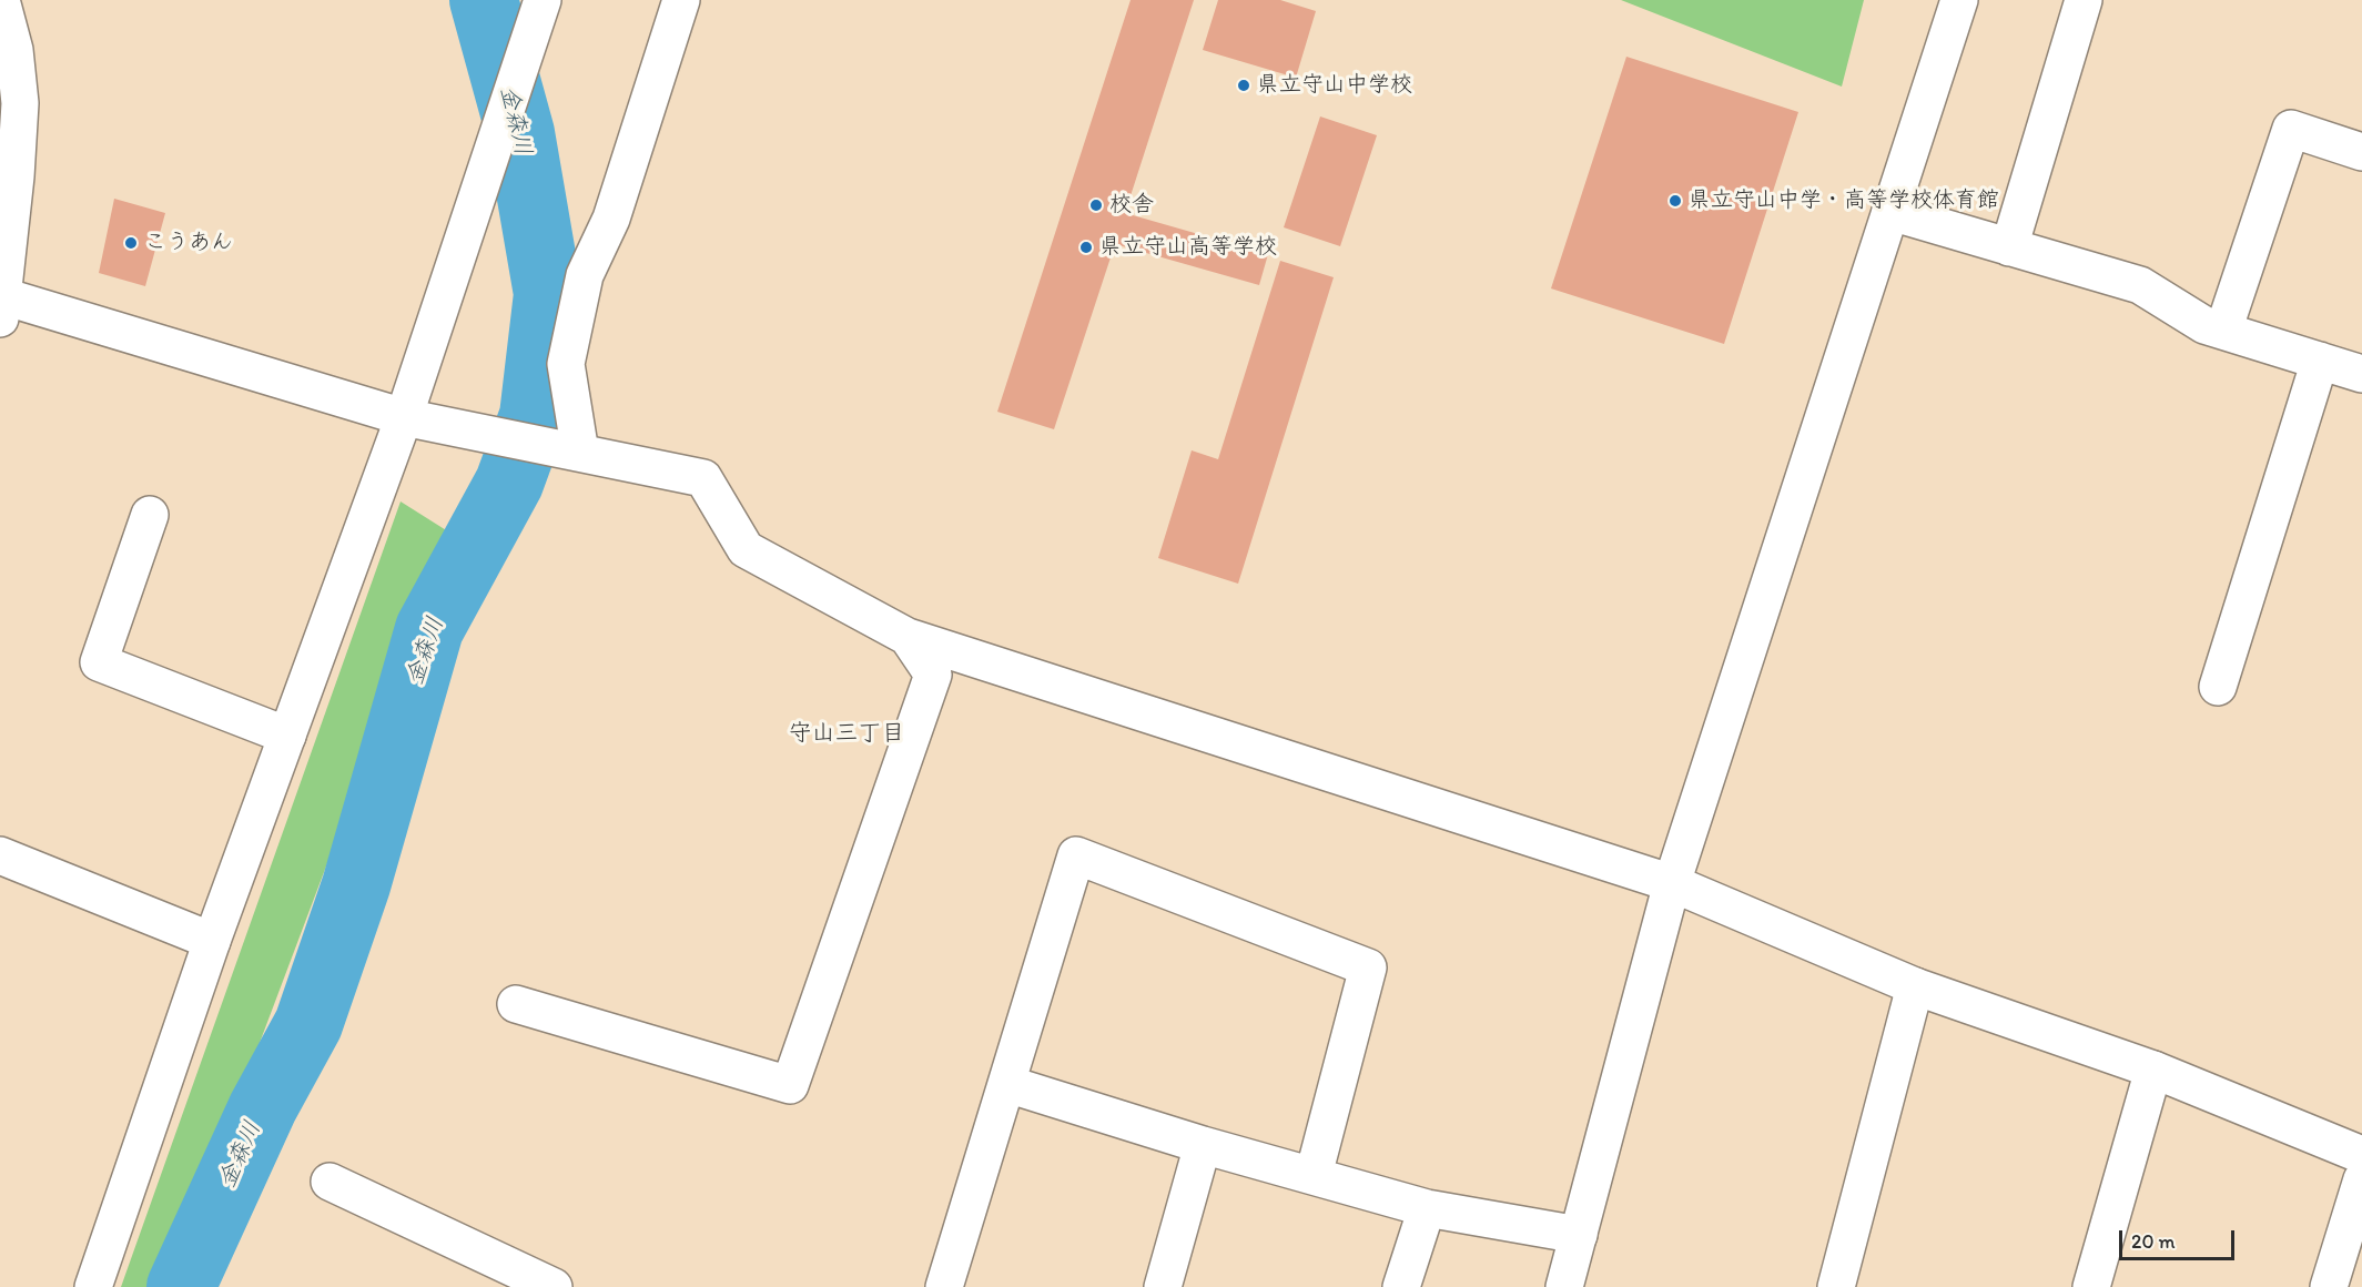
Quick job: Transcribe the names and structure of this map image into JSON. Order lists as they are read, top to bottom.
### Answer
{
  "districts": ["守山三丁目"],
  "water": ["金森川"],
  "places": [
    "県立守山中学校",
    "県立守山中学・高等学校体育館",
    "校舎",
    "こうあん",
    "県立守山高等学校"
  ],
  "scale_bar": "20 m"
}
